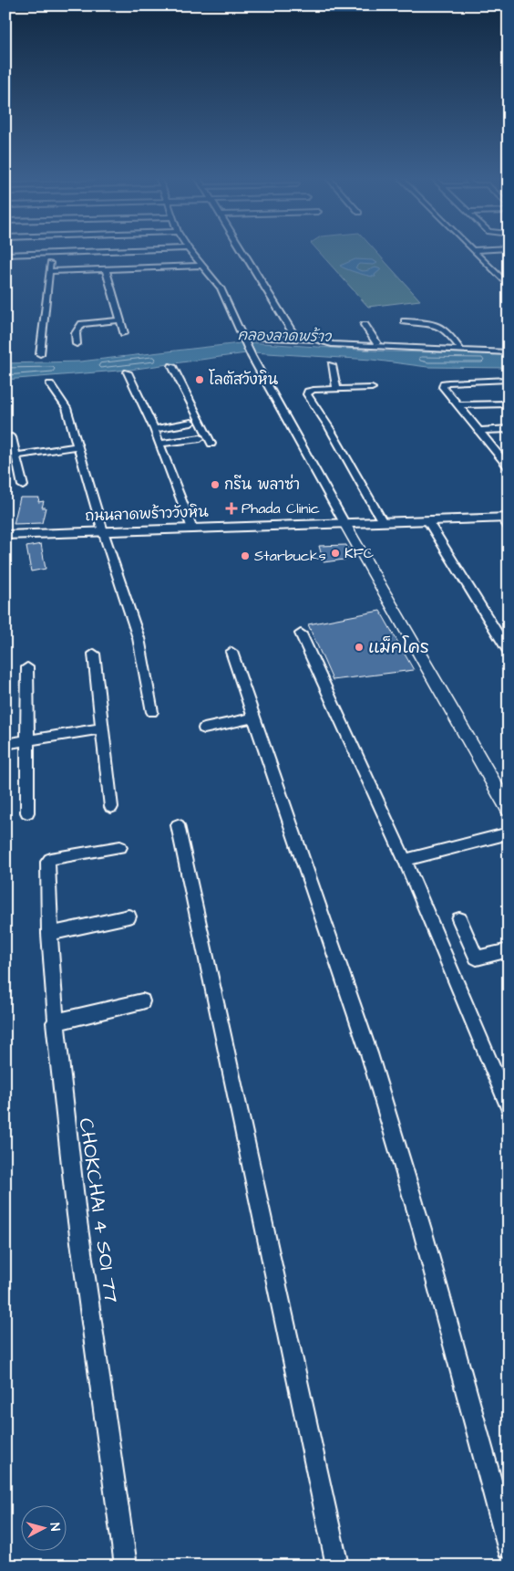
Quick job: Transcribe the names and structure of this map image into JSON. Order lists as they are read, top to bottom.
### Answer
{
  "streets": {
    "main road": ["ถนนลาดพร้าววังหิน"],
    "street": ["CHOKCHAI 4 SOI 77"]
  },
  "water": ["คลองลาดพร้าว"],
  "places": {
    "other": [
      "โลตัสวังหิน",
      "กรีน พลาซ่า",
      "KFC",
      "Starbucks",
      "แม็คโคร"
    ],
    "health": ["Phada Clinic"]
  },
  "north": "right"
}
